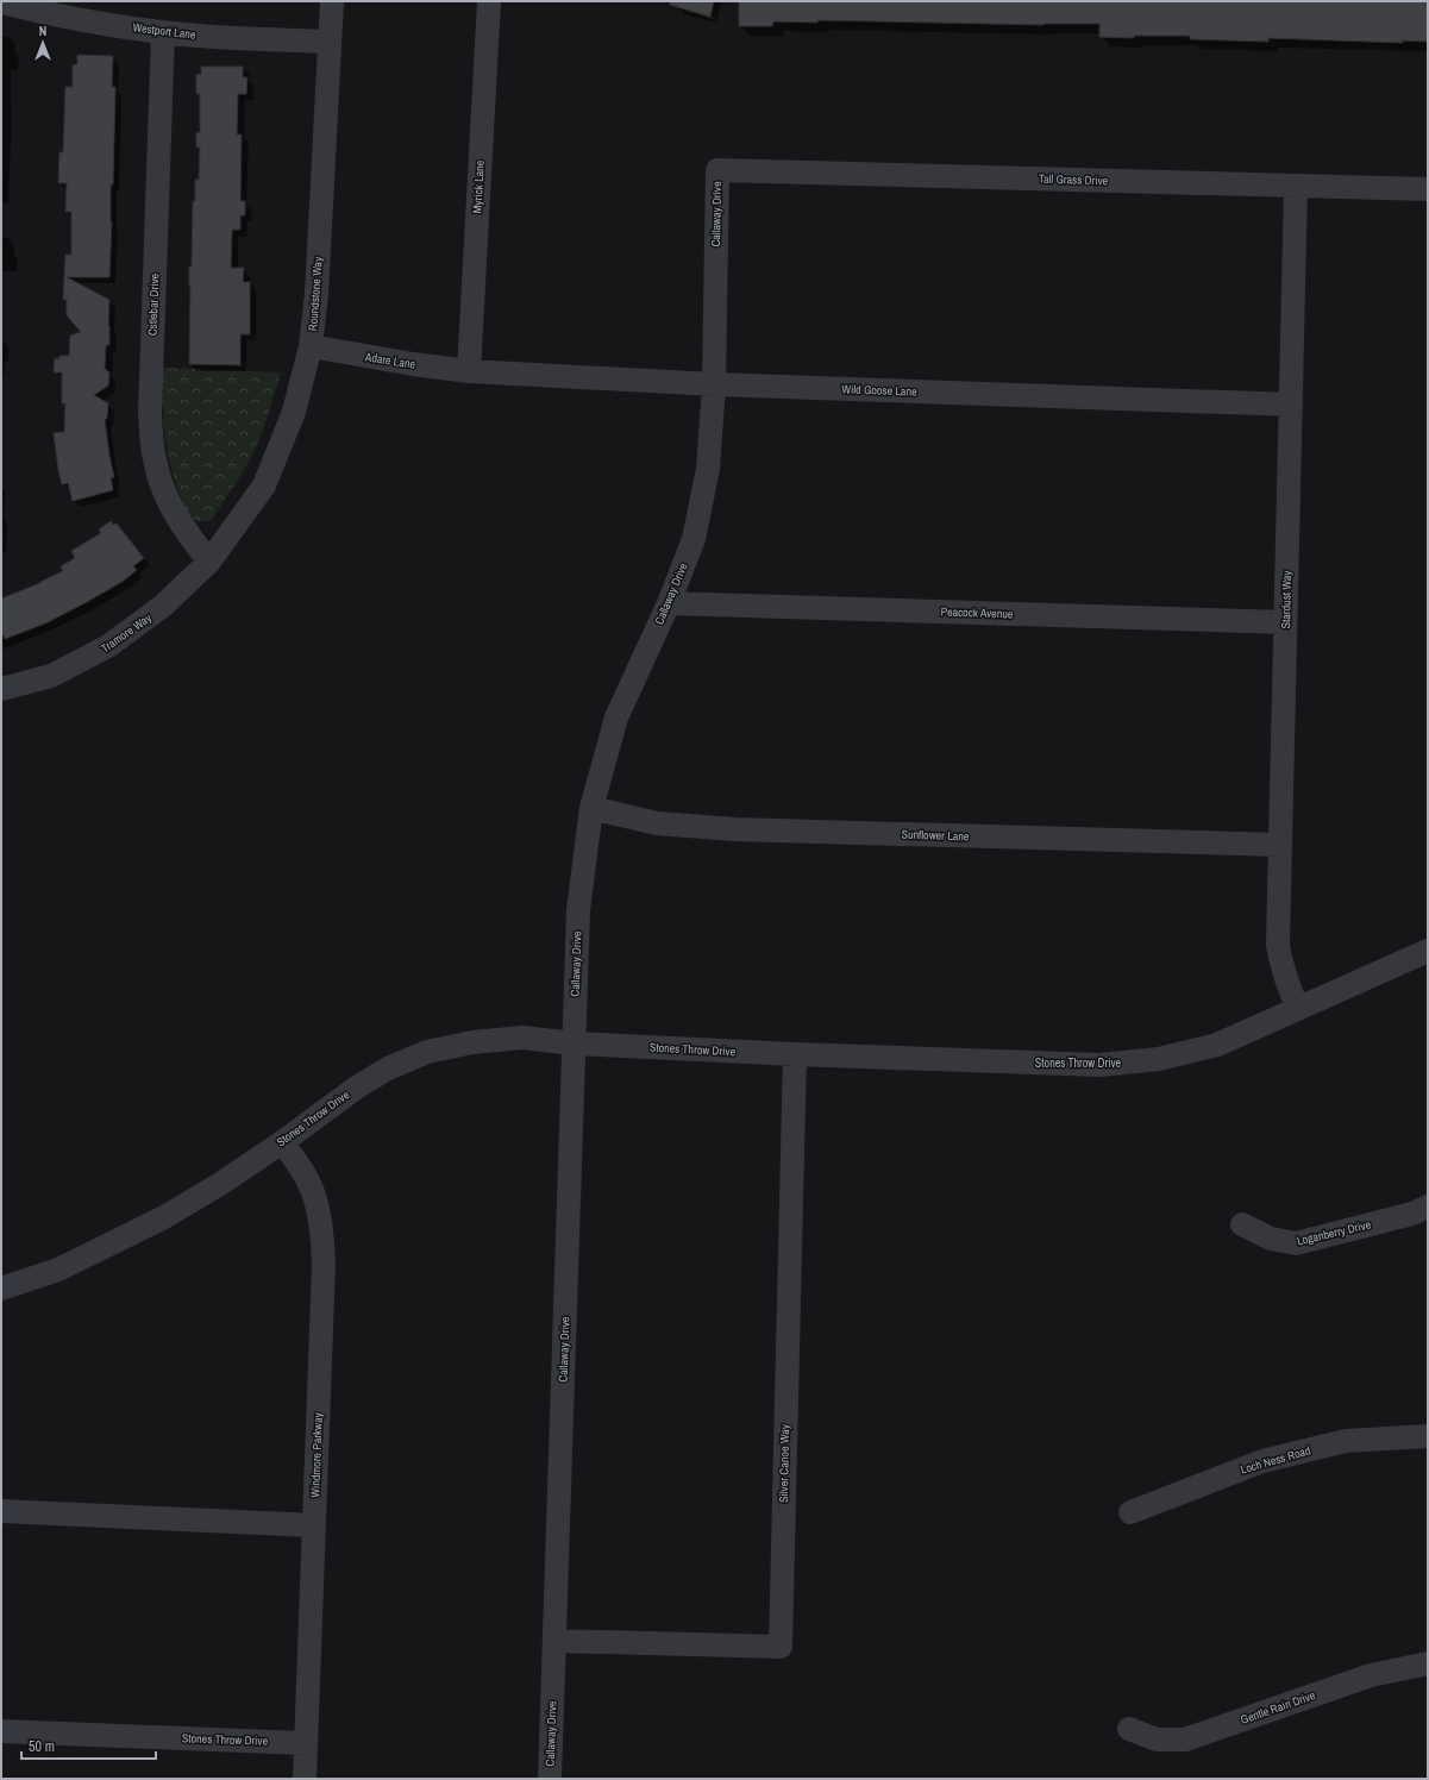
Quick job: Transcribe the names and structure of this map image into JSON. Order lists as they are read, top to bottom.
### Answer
{
  "streets": {
    "street": [
      "Westport Lane",
      "Tall Grass Drive",
      "Myrick Lane",
      "Callaway Drive",
      "Roundstone Way",
      "Cstlebar Drive",
      "Adare Lane",
      "Wild Goose Lane",
      "Stardust Way",
      "Peacock Avenue",
      "Tramore Way",
      "Sunflower Lane",
      "Stones Throw Drive",
      "Loganberry Drive",
      "Windmore Parkway",
      "Loch Ness Road",
      "Silver Canoe Way",
      "Gentle Rain Drive"
    ]
  },
  "crossings": [
    ["Westport Lane", "Roundstone Way"],
    ["Westport Lane", "Cstlebar Drive"],
    ["Tall Grass Drive", "Callaway Drive"],
    ["Tall Grass Drive", "Stardust Way"],
    ["Myrick Lane", "Adare Lane"],
    ["Myrick Lane", "Wild Goose Lane"],
    ["Callaway Drive", "Wild Goose Lane"],
    ["Callaway Drive", "Peacock Avenue"],
    ["Callaway Drive", "Sunflower Lane"],
    ["Callaway Drive", "Stones Throw Drive"],
    ["Callaway Drive", "Silver Canoe Way"],
    ["Roundstone Way", "Cstlebar Drive"],
    ["Roundstone Way", "Adare Lane"],
    ["Roundstone Way", "Tramore Way"],
    ["Cstlebar Drive", "Tramore Way"],
    ["Adare Lane", "Wild Goose Lane"],
    ["Wild Goose Lane", "Stardust Way"],
    ["Stardust Way", "Peacock Avenue"],
    ["Stardust Way", "Sunflower Lane"],
    ["Stardust Way", "Stones Throw Drive"],
    ["Stones Throw Drive", "Windmore Parkway"],
    ["Stones Throw Drive", "Silver Canoe Way"]
  ],
  "scale_bar": "50 m",
  "north": "top"
}
